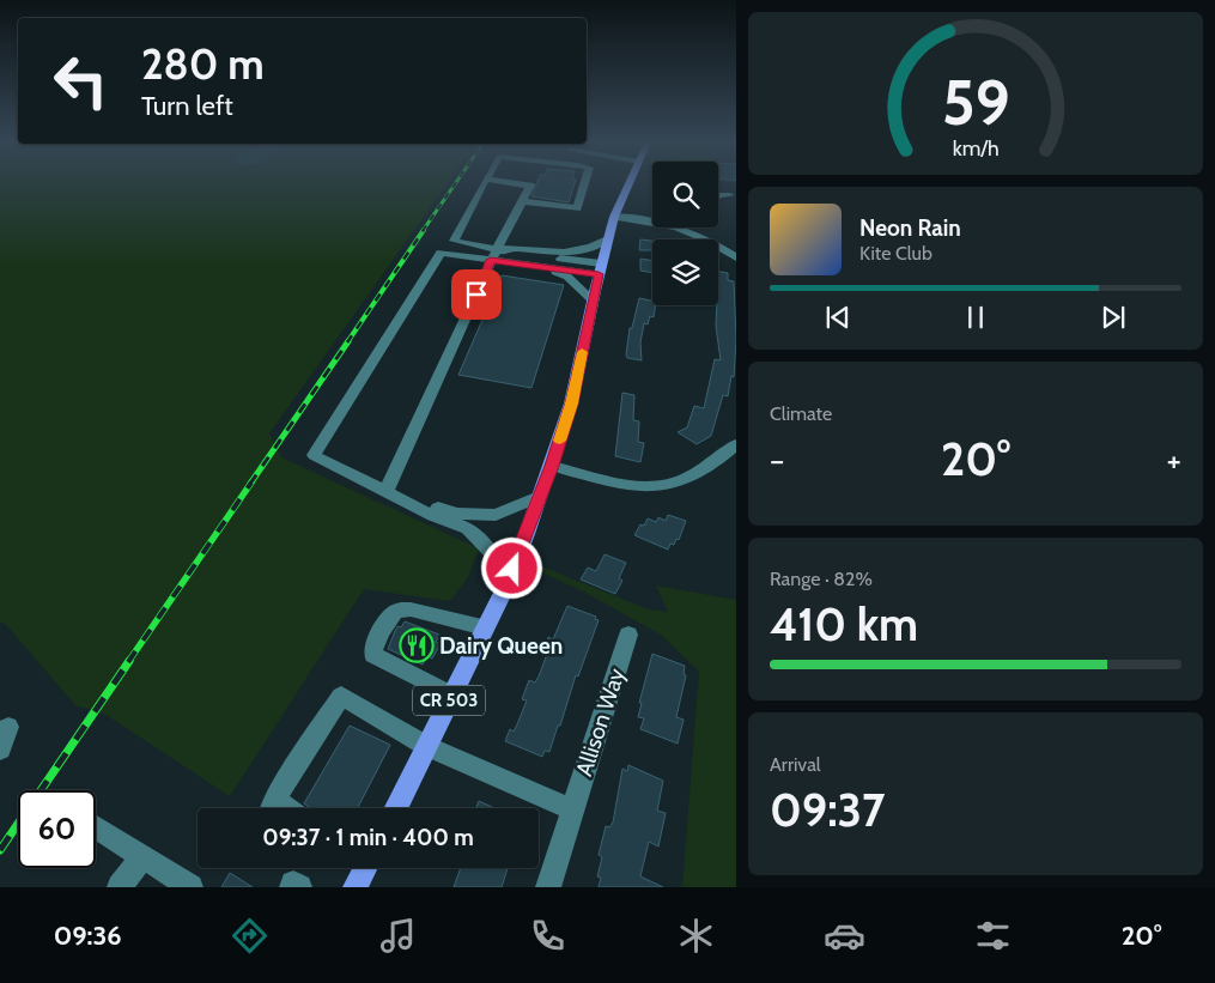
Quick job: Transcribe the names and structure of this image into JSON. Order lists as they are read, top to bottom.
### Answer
{
  "streets": {
    "main road": ["CR 503"],
    "street": ["Allison Way"]
  },
  "places": {
    "restaurant": ["Dairy Queen"]
  },
  "page": {
    "turn": ["280 m", "Turn left"],
    "song": ["Neon Rain", "Kite Club"],
    "tile": [
      "Climate",
      ["Range · 82%", "410 km"],
      ["Arrival", "09:37"]
    ],
    "heat": ["−", "20°", "+"],
    "limit": "60",
    "trip": "09:37 · 1 min · 400 m",
    "tabs": ["09:36", "20°"],
    "gauge": ["59", "km/h"]
  }
}
